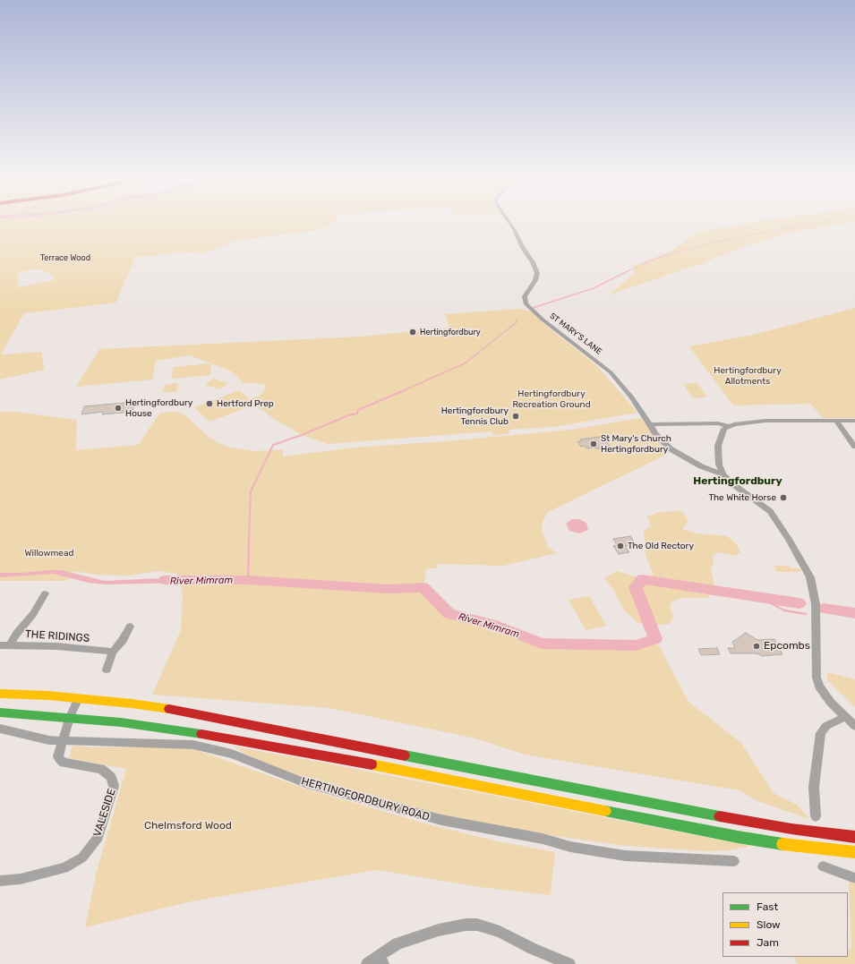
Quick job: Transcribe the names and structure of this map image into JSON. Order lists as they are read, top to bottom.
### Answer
{
  "streets": {
    "street": [
      "ST MARY'S LANE",
      "THE RIDINGS",
      "HERTINGFORDBURY ROAD",
      "VALESIDE"
    ]
  },
  "crossings": [
    ["HERTINGFORDBURY ROAD", "VALESIDE"]
  ],
  "districts": ["Hertingfordbury"],
  "water": ["River Mimram"],
  "parks": [
    "Terrace Wood",
    "Hertingfordbury Allotments",
    "Hertingfordbury Recreation Ground",
    "Willowmead",
    "Chelmsford Wood"
  ],
  "places": [
    "Hertingfordbury",
    "Hertford Prep",
    "Hertingfordbury House",
    "Hertingfordbury Tennis Club",
    "St Mary's Church Hertingfordbury",
    "The White Horse",
    "The Old Rectory",
    "Epcombs"
  ],
  "legend": ["Fast", "Slow", "Jam"]
}
